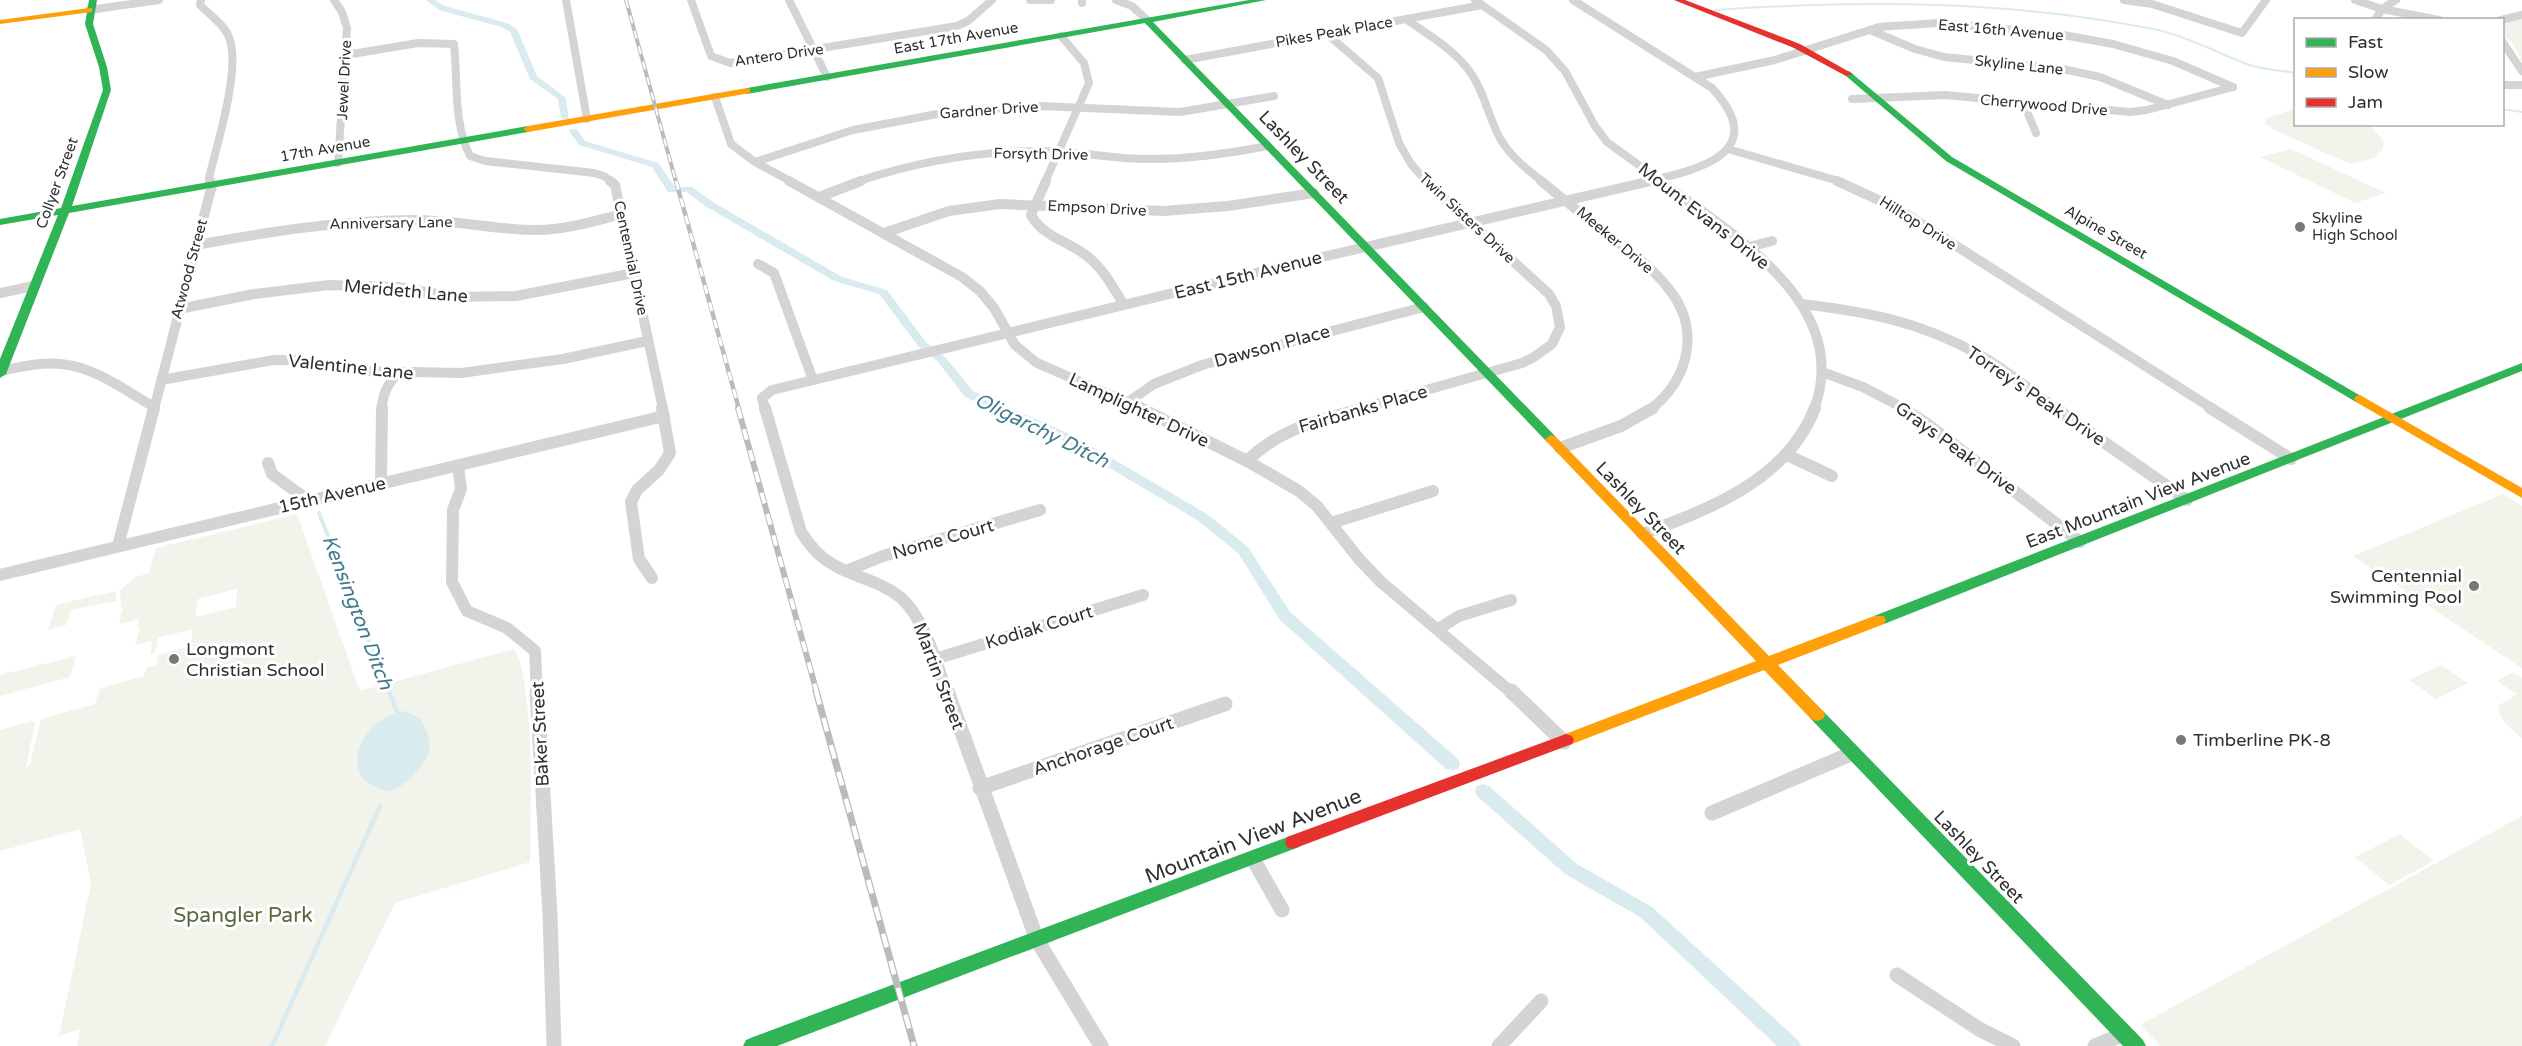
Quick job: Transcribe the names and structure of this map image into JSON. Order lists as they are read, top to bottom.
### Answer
{
  "streets": {
    "street": [
      "East 16th Avenue",
      "Pikes Peak Place",
      "East 17th Avenue",
      "Antero Drive",
      "Skyline Lane",
      "Jewel Drive",
      "Cherrywood Drive",
      "Gardner Drive",
      "17th Avenue",
      "Forsyth Drive",
      "Lashley Street",
      "Collyer Street",
      "Empson Drive",
      "Mount Evans Drive",
      "Twin Sisters Drive",
      "Anniversary Lane",
      "Hilltop Drive",
      "Alpine Street",
      "Meeker Drive",
      "Centennial Drive",
      "Atwood Street",
      "East 15th Avenue",
      "Merideth Lane",
      "Dawson Place",
      "Valentine Lane",
      "Torrey's Peak Drive",
      "Fairbanks Place",
      "Lamplighter Drive",
      "Grays Peak Drive",
      "15th Avenue",
      "East Mountain View Avenue",
      "Nome Court",
      "Kodiak Court",
      "Martin Street",
      "Baker Street",
      "Anchorage Court",
      "Mountain View Avenue"
    ]
  },
  "crossings": [
    ["East 16th Avenue", "Skyline Lane"],
    ["East 16th Avenue", "Cherrywood Drive"],
    ["East 16th Avenue", "Alpine Street"],
    ["Pikes Peak Place", "Lashley Street"],
    ["Pikes Peak Place", "Mount Evans Drive"],
    ["Pikes Peak Place", "Twin Sisters Drive"],
    ["Pikes Peak Place", "Meeker Drive"],
    ["East 17th Avenue", "17th Avenue"],
    ["East 17th Avenue", "Lashley Street"],
    ["East 17th Avenue", "Lamplighter Drive"],
    ["Skyline Lane", "Cherrywood Drive"],
    ["Jewel Drive", "17th Avenue"],
    ["Cherrywood Drive", "Alpine Street"],
    ["Gardner Drive", "Lashley Street"],
    ["Gardner Drive", "Lamplighter Drive"],
    ["17th Avenue", "Collyer Street"],
    ["17th Avenue", "Centennial Drive"],
    ["17th Avenue", "Atwood Street"],
    ["Forsyth Drive", "Lashley Street"],
    ["Forsyth Drive", "Lamplighter Drive"],
    ["Lashley Street", "Empson Drive"],
    ["Lashley Street", "Mount Evans Drive"],
    ["Lashley Street", "Twin Sisters Drive"],
    ["Lashley Street", "Meeker Drive"],
    ["Lashley Street", "East 15th Avenue"],
    ["Lashley Street", "Dawson Place"],
    ["Lashley Street", "Fairbanks Place"],
    ["Lashley Street", "East Mountain View Avenue"],
    ["Lashley Street", "Mountain View Avenue"],
    ["Empson Drive", "Lamplighter Drive"],
    ["Mount Evans Drive", "East 15th Avenue"],
    ["Mount Evans Drive", "Torrey's Peak Drive"],
    ["Mount Evans Drive", "Grays Peak Drive"],
    ["Twin Sisters Drive", "East 15th Avenue"],
    ["Twin Sisters Drive", "Fairbanks Place"],
    ["Anniversary Lane", "Centennial Drive"],
    ["Anniversary Lane", "Atwood Street"],
    ["Hilltop Drive", "East 15th Avenue"],
    ["Hilltop Drive", "East Mountain View Avenue"],
    ["Alpine Street", "East Mountain View Avenue"],
    ["Meeker Drive", "East 15th Avenue"],
    ["Centennial Drive", "Merideth Lane"],
    ["Centennial Drive", "Valentine Lane"],
    ["Centennial Drive", "15th Avenue"],
    ["Atwood Street", "Merideth Lane"],
    ["Atwood Street", "Valentine Lane"],
    ["Atwood Street", "15th Avenue"],
    ["East 15th Avenue", "Lamplighter Drive"],
    ["East 15th Avenue", "Martin Street"],
    ["Dawson Place", "Lamplighter Drive"],
    ["Torrey's Peak Drive", "East Mountain View Avenue"],
    ["Fairbanks Place", "Lamplighter Drive"],
    ["Lamplighter Drive", "Mountain View Avenue"],
    ["Grays Peak Drive", "East Mountain View Avenue"],
    ["15th Avenue", "Baker Street"],
    ["East Mountain View Avenue", "Mountain View Avenue"],
    ["Nome Court", "Martin Street"],
    ["Kodiak Court", "Martin Street"],
    ["Martin Street", "Anchorage Court"],
    ["Martin Street", "Mountain View Avenue"]
  ],
  "water": ["Oligarchy Ditch", "Kensington Ditch"],
  "parks": ["Spangler Park"],
  "places": [
    "Skyline High School",
    "Centennial Swimming Pool",
    "Longmont Christian School",
    "Timberline PK-8"
  ],
  "legend": ["Fast", "Slow", "Jam"]
}
